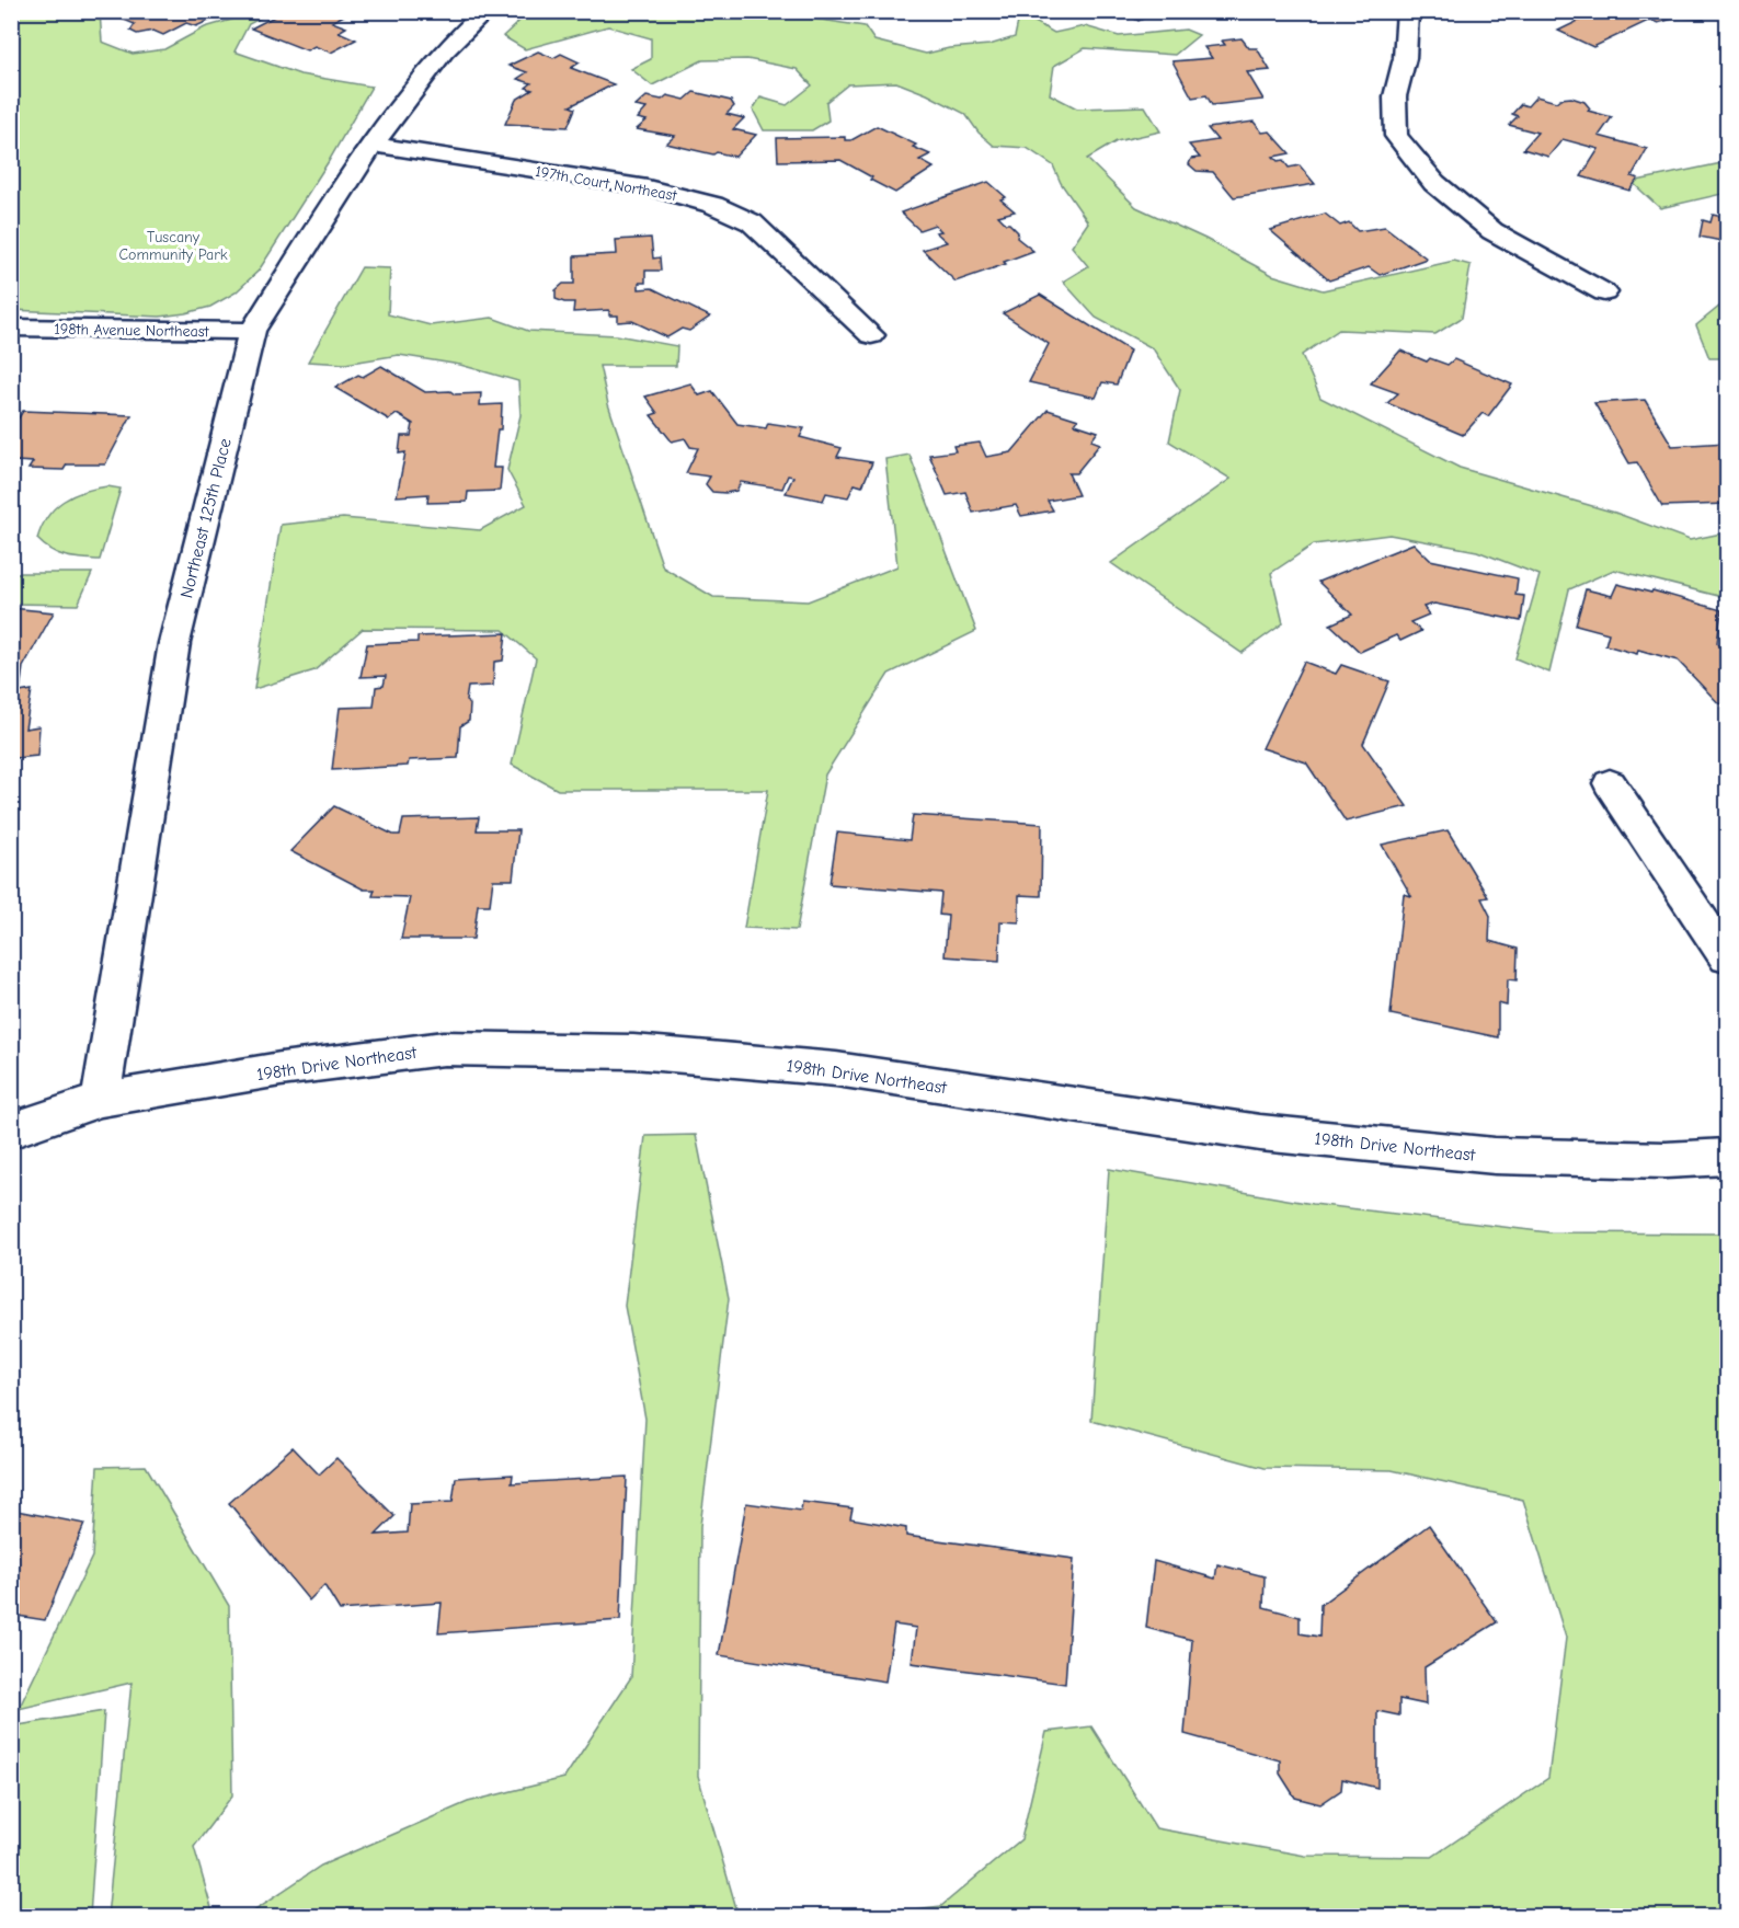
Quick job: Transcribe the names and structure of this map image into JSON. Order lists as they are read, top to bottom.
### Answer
{
  "streets": {
    "street": [
      "197th Court Northeast",
      "198th Avenue Northeast",
      "Northeast 125th Place",
      "198th Drive Northeast"
    ]
  },
  "crossings": [
    ["197th Court Northeast", "Northeast 125th Place"],
    ["198th Avenue Northeast", "Northeast 125th Place"],
    ["Northeast 125th Place", "198th Drive Northeast"]
  ],
  "parks": ["Tuscany Community Park"]
}
